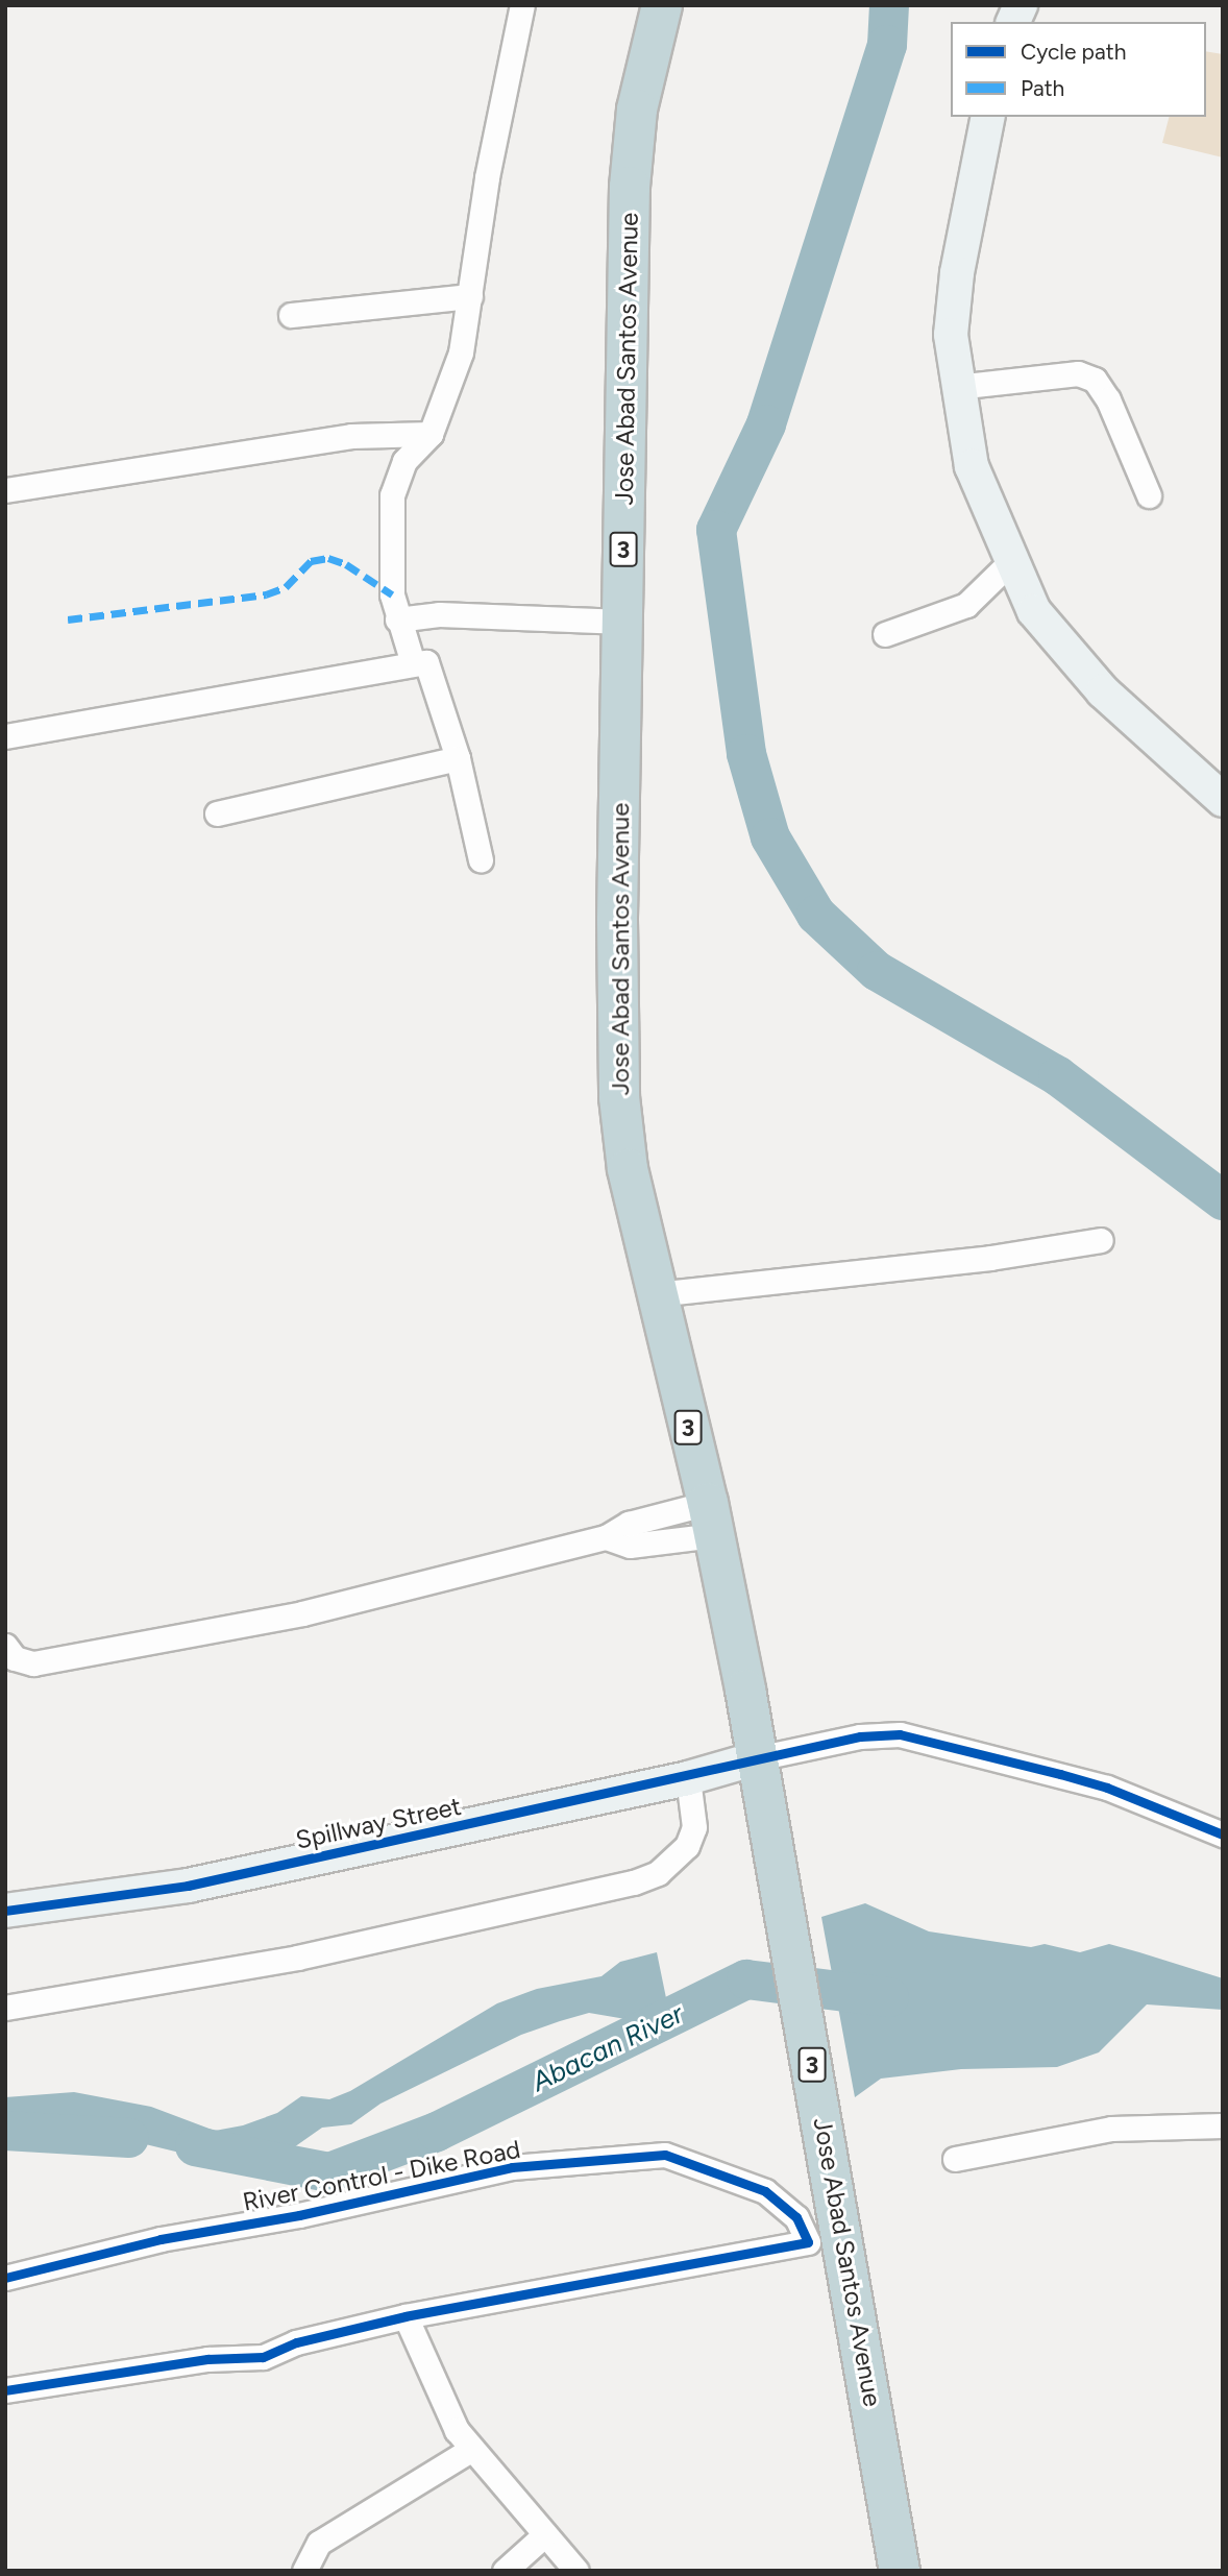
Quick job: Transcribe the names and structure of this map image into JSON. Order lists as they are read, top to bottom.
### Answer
{
  "streets": {
    "highway": ["Jose Abad Santos Avenue", "3"],
    "street": ["Spillway Street", "River Control - Dike Road"]
  },
  "crossings": [
    ["Jose Abad Santos Avenue", "Spillway Street"]
  ],
  "water": ["Abacan River"],
  "legend": ["Cycle path", "Path"]
}
